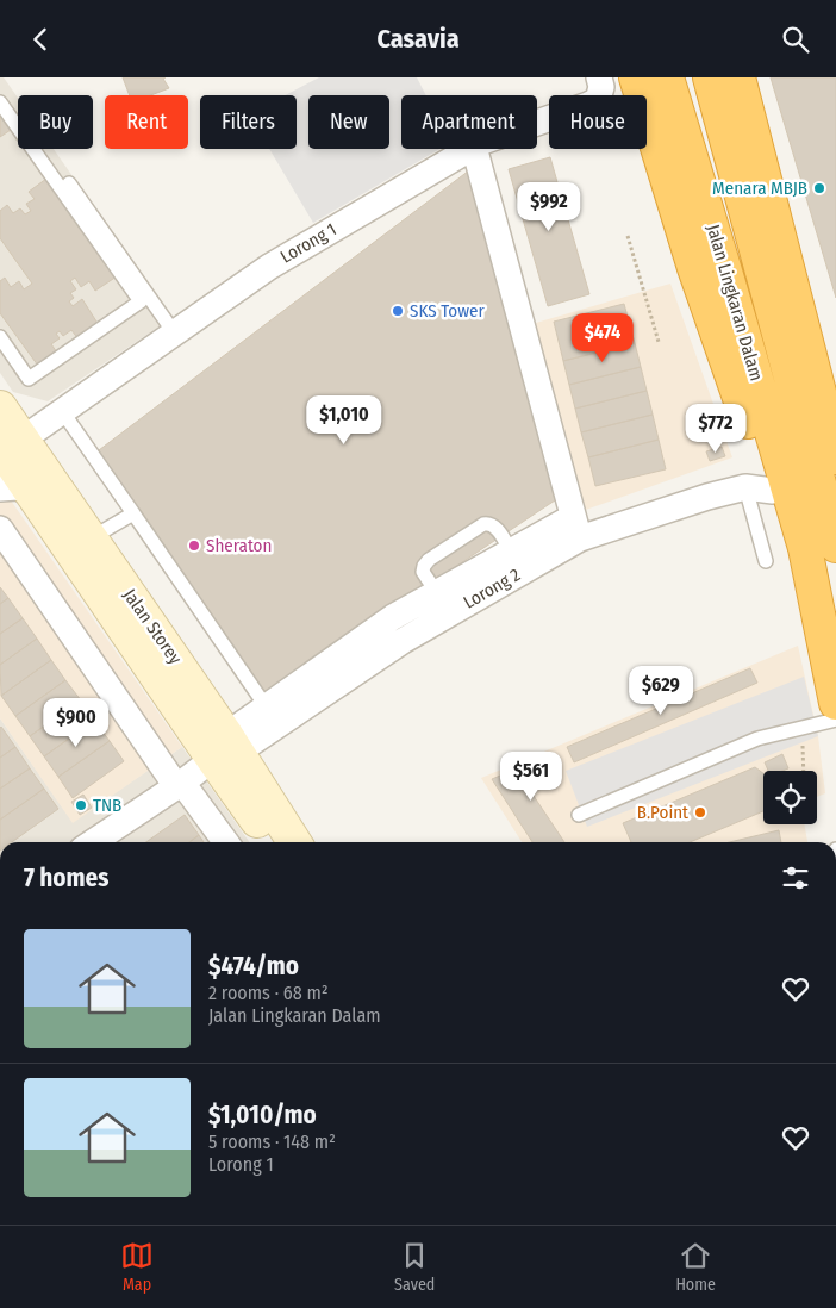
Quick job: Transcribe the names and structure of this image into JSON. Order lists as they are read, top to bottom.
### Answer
{
  "streets": {
    "highway": ["Jalan Lingkaran Dalam"],
    "main road": ["Jalan Storey"],
    "street": ["Lorong 1", "Lorong 2"]
  },
  "crossings": [
    ["Lorong 1", "Jalan Storey"],
    ["Lorong 2", "Jalan Storey"]
  ],
  "places": [
    "Menara MBJB",
    "SKS Tower",
    "Sheraton",
    "TNB",
    "B.Point"
  ],
  "page": {
    "header": "Casavia",
    "chip": [
      "Buy",
      "Rent",
      "Filters",
      "New",
      "Apartment",
      "House"
    ],
    "price": [
      "$992",
      "$474",
      "$1,010",
      "$772",
      "$629",
      "$900",
      "$561"
    ],
    "heading": "7 homes",
    "list": [
      {
        "name": "$474/mo",
        "note": "2 rooms · 68 m² · Jalan Lingkaran Dalam"
      },
      {
        "name": "$1,010/mo",
        "note": "5 rooms · 148 m² · Lorong 1"
      }
    ],
    "tabs": ["Map", "Saved", "Home"]
  }
}
